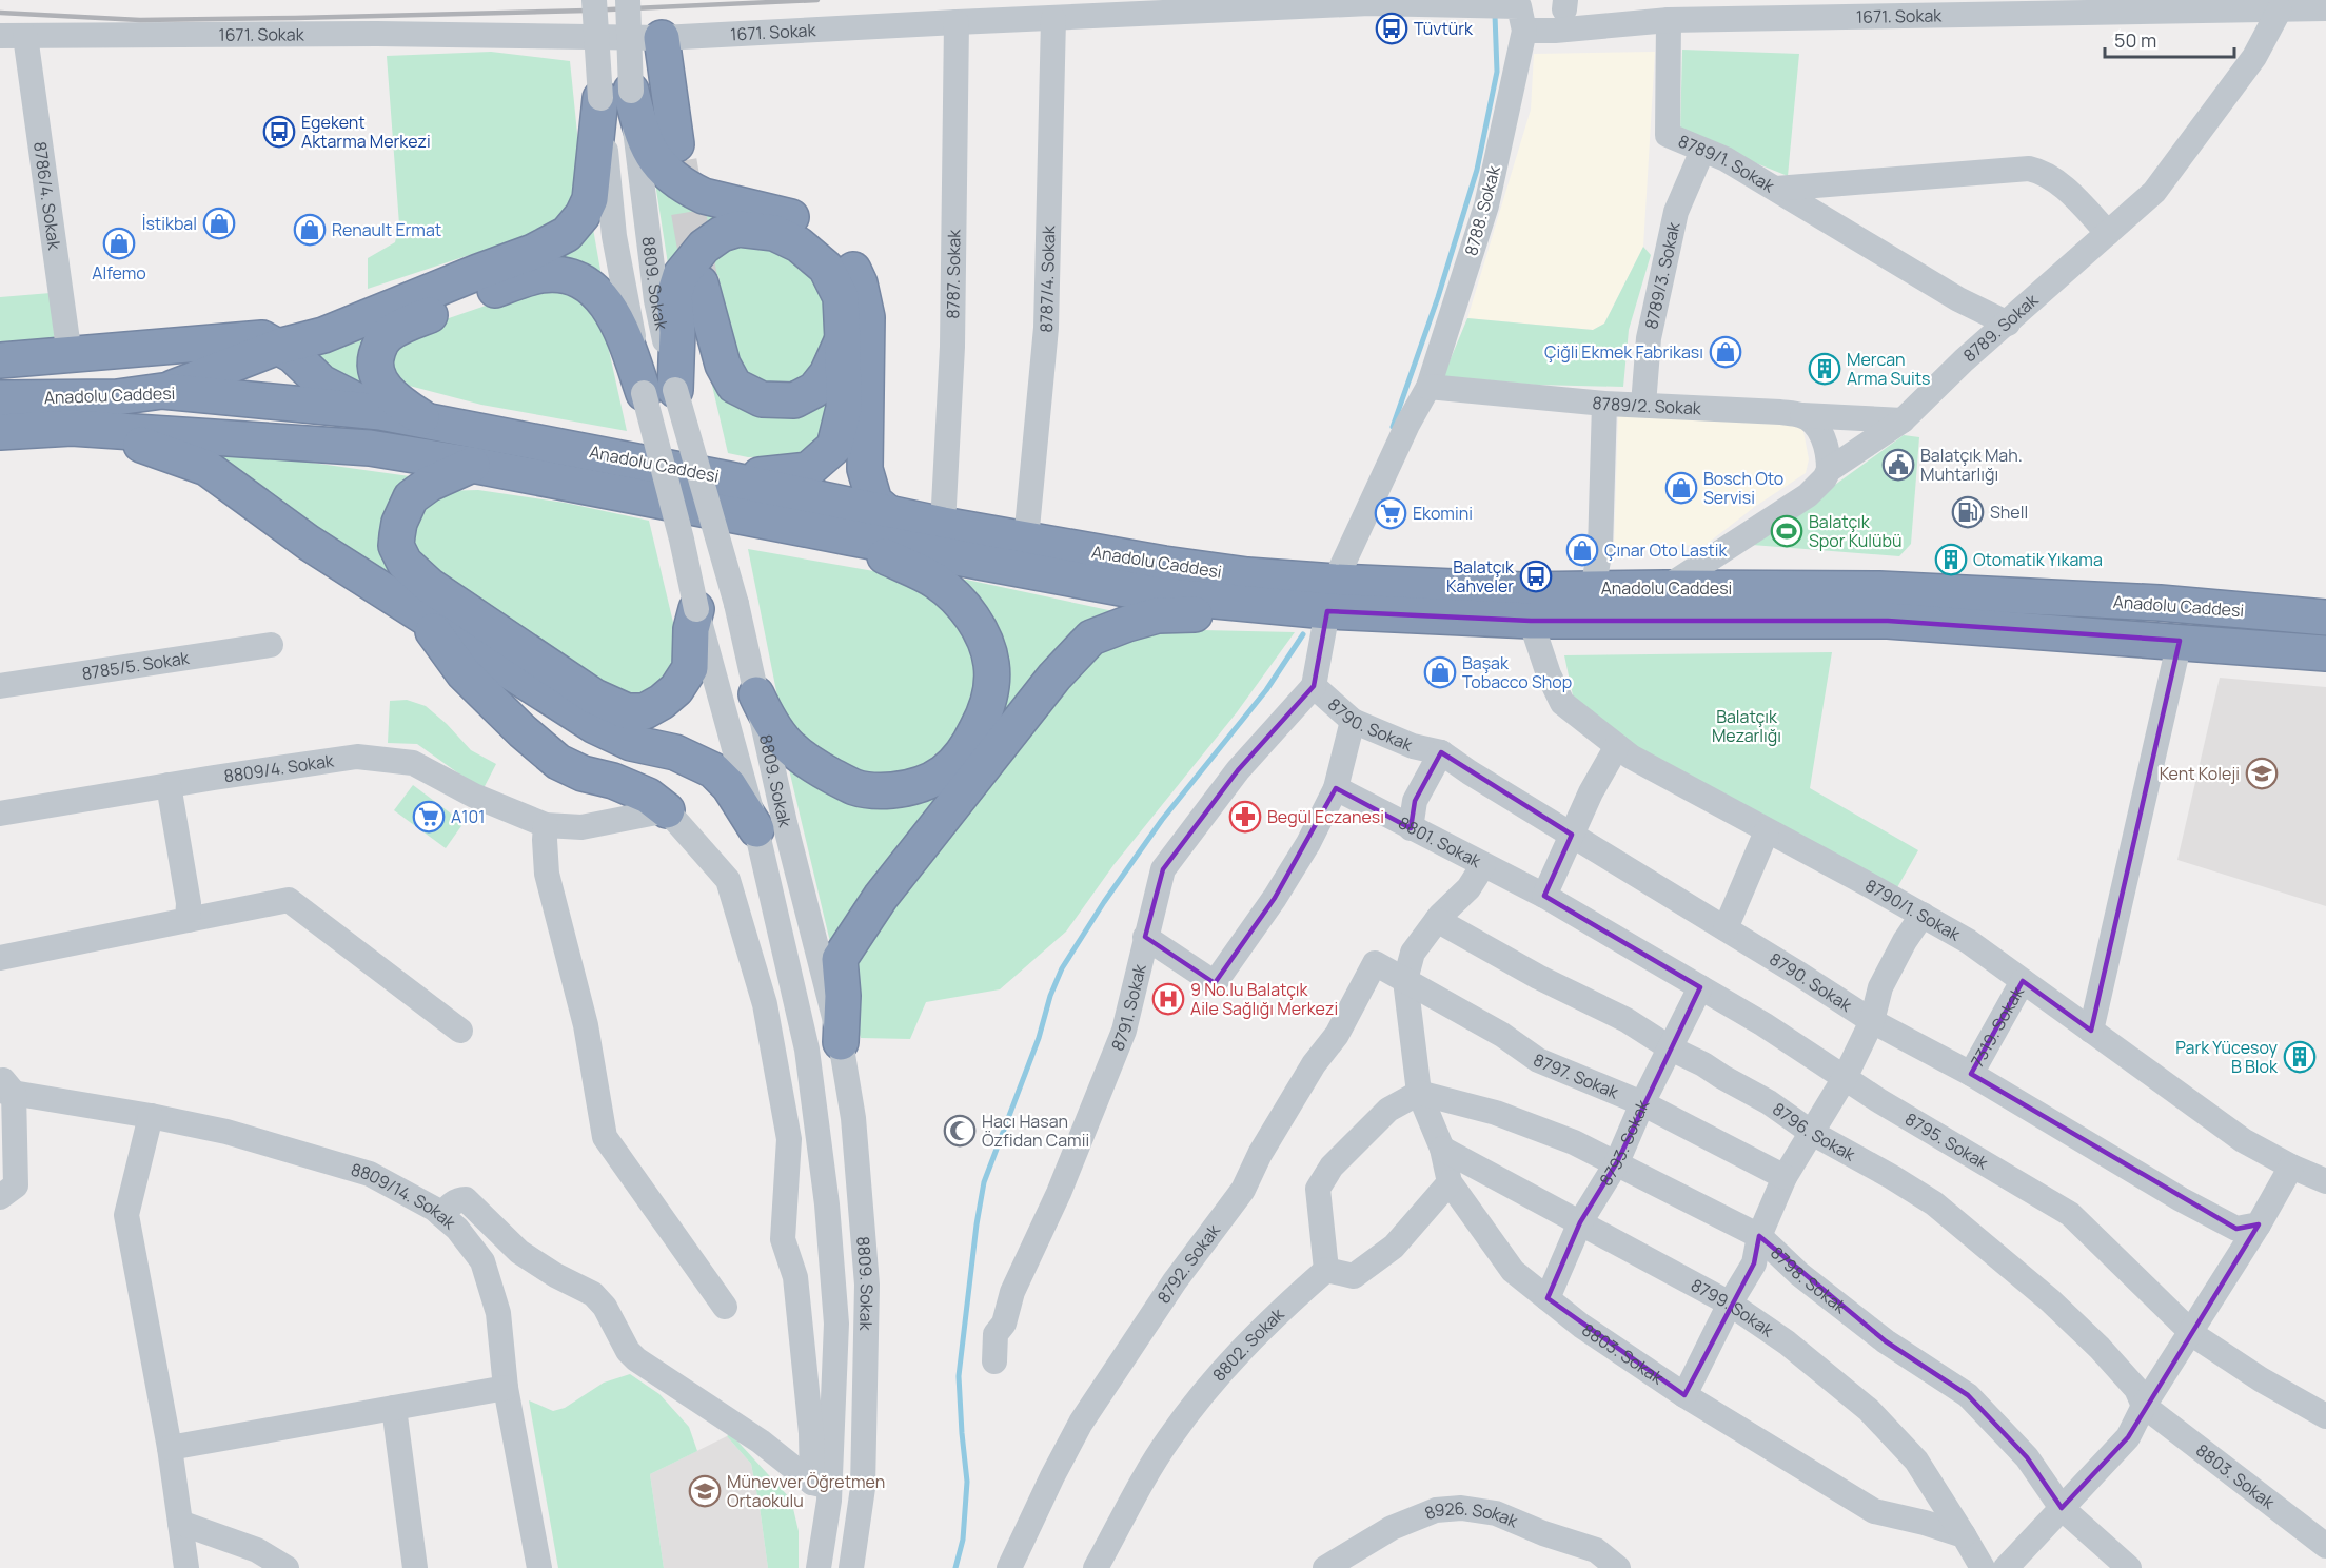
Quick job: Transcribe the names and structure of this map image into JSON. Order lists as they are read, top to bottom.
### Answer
{
  "streets": {
    "highway": ["Anadolu Caddesi"],
    "street": [
      "1671. Sokak",
      "8789/1. Sokak",
      "8786/4. Sokak",
      "8788. Sokak",
      "8787. Sokak",
      "8789/3. Sokak",
      "8787/4. Sokak",
      "8809. Sokak",
      "8789. Sokak",
      "8789/2. Sokak",
      "8785/5. Sokak",
      "8790. Sokak",
      "8809/4. Sokak",
      "8801. Sokak",
      "8790/1. Sokak",
      "8791. Sokak",
      "7319. Sokak",
      "8797. Sokak",
      "8796. Sokak",
      "8795. Sokak",
      "8793. Sokak",
      "8809/14. Sokak",
      "8792. Sokak",
      "8798. Sokak",
      "8799. Sokak",
      "8802. Sokak",
      "8803. Sokak",
      "8926. Sokak"
    ]
  },
  "crossings": [
    ["1671. Sokak", "8789/1. Sokak"],
    ["1671. Sokak", "8786/4. Sokak"],
    ["1671. Sokak", "8788. Sokak"],
    ["1671. Sokak", "8787. Sokak"],
    ["1671. Sokak", "8787/4. Sokak"],
    ["1671. Sokak", "8789. Sokak"],
    ["8789/1. Sokak", "8789/3. Sokak"],
    ["8789/1. Sokak", "8789. Sokak"],
    ["8788. Sokak", "Anadolu Caddesi"],
    ["8788. Sokak", "8789/2. Sokak"],
    ["8788. Sokak", "8790. Sokak"],
    ["8788. Sokak", "8791. Sokak"],
    ["8787. Sokak", "Anadolu Caddesi"],
    ["8789/3. Sokak", "8789/2. Sokak"],
    ["8787/4. Sokak", "Anadolu Caddesi"],
    ["8789. Sokak", "Anadolu Caddesi"],
    ["8789. Sokak", "8789/2. Sokak"],
    ["Anadolu Caddesi", "8790/1. Sokak"],
    ["8790. Sokak", "8791. Sokak"],
    ["8790. Sokak", "7319. Sokak"],
    ["8801. Sokak", "8795. Sokak"],
    ["8790/1. Sokak", "7319. Sokak"],
    ["8797. Sokak", "8793. Sokak"],
    ["8797. Sokak", "8792. Sokak"],
    ["8797. Sokak", "8803. Sokak"],
    ["8796. Sokak", "8793. Sokak"],
    ["8796. Sokak", "8803. Sokak"],
    ["8795. Sokak", "8793. Sokak"],
    ["8793. Sokak", "8798. Sokak"],
    ["8793. Sokak", "8799. Sokak"],
    ["8793. Sokak", "8803. Sokak"],
    ["8798. Sokak", "8803. Sokak"],
    ["8799. Sokak", "8803. Sokak"]
  ],
  "parks": ["Balatçık Mezarlığı"],
  "places": {
    "bus stop": ["Tüvtürk", "Egekent Aktarma Merkezi", "Balatçık Kahveler"],
    "shop": [
      "İstikbal",
      "Renault Ermat",
      "Alfemo",
      "Çiğli Ekmek Fabrikası",
      "Bosch Oto Servisi",
      "Çınar Oto Lastik",
      "Başak Tobacco Shop"
    ],
    "building": ["Mercan Arma Suits", "Otomatik Yıkama", "Park Yücesoy B Blok"],
    "public building": ["Balatçık Mah. Muhtarlığı"],
    "fuel station": ["Shell"],
    "supermarket": ["Ekomini", "A101"],
    "sports": ["Balatçık Spor Kulübü"],
    "school or university": ["Kent Koleji", "Münevver Öğretmen Ortaokulu"],
    "pharmacy": ["Begül Eczanesi"],
    "hospital": ["9 No.lu Balatçık Aile Sağlığı Merkezi"],
    "mosque": ["Hacı Hasan Özfidan Camii"]
  },
  "scale_bar": "50 m"
}
